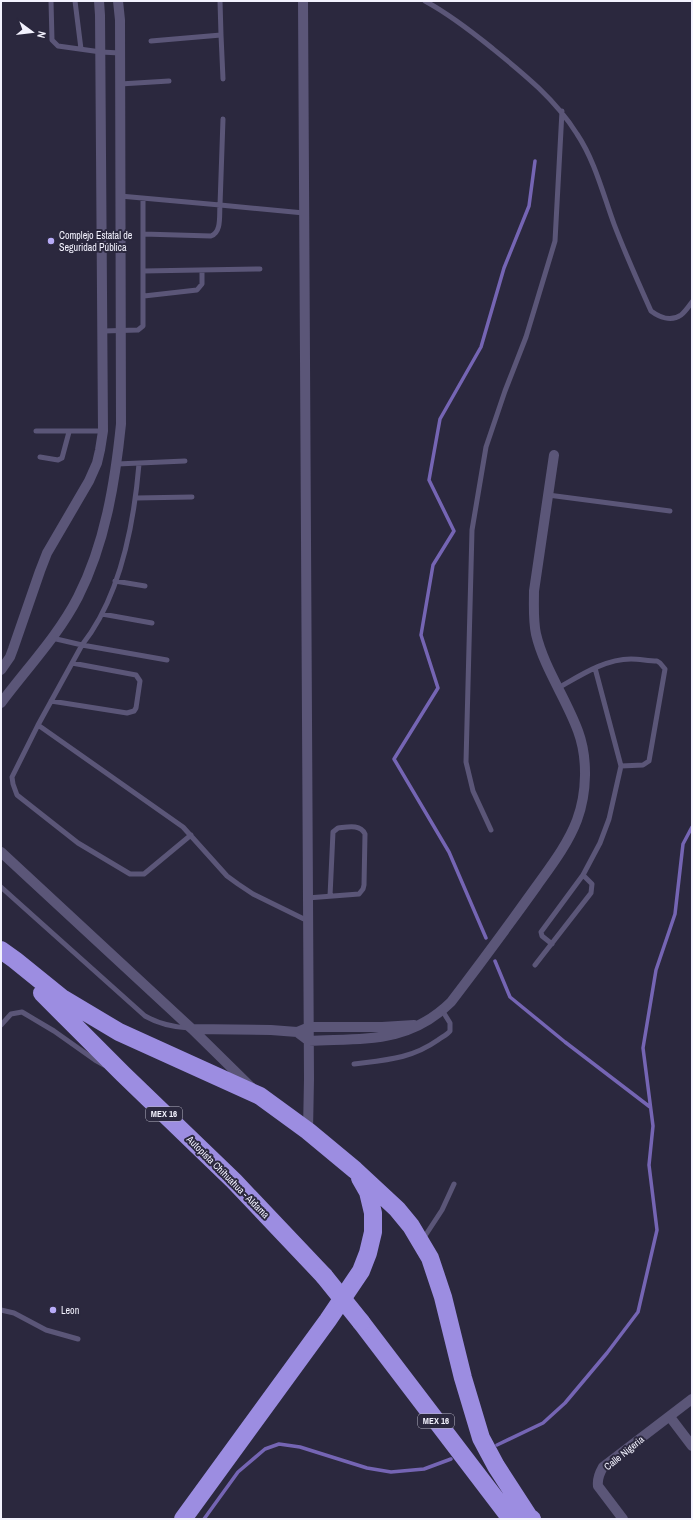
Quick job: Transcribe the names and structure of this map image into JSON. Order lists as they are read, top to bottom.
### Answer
{
  "streets": {
    "highway": ["MEX 16", "Autopista Chihuahua - Aldama"],
    "street": ["Calle Nigeria"]
  },
  "places": ["Complejo Estatal de Seguridad Pública", "Leon"],
  "north": "right"
}
